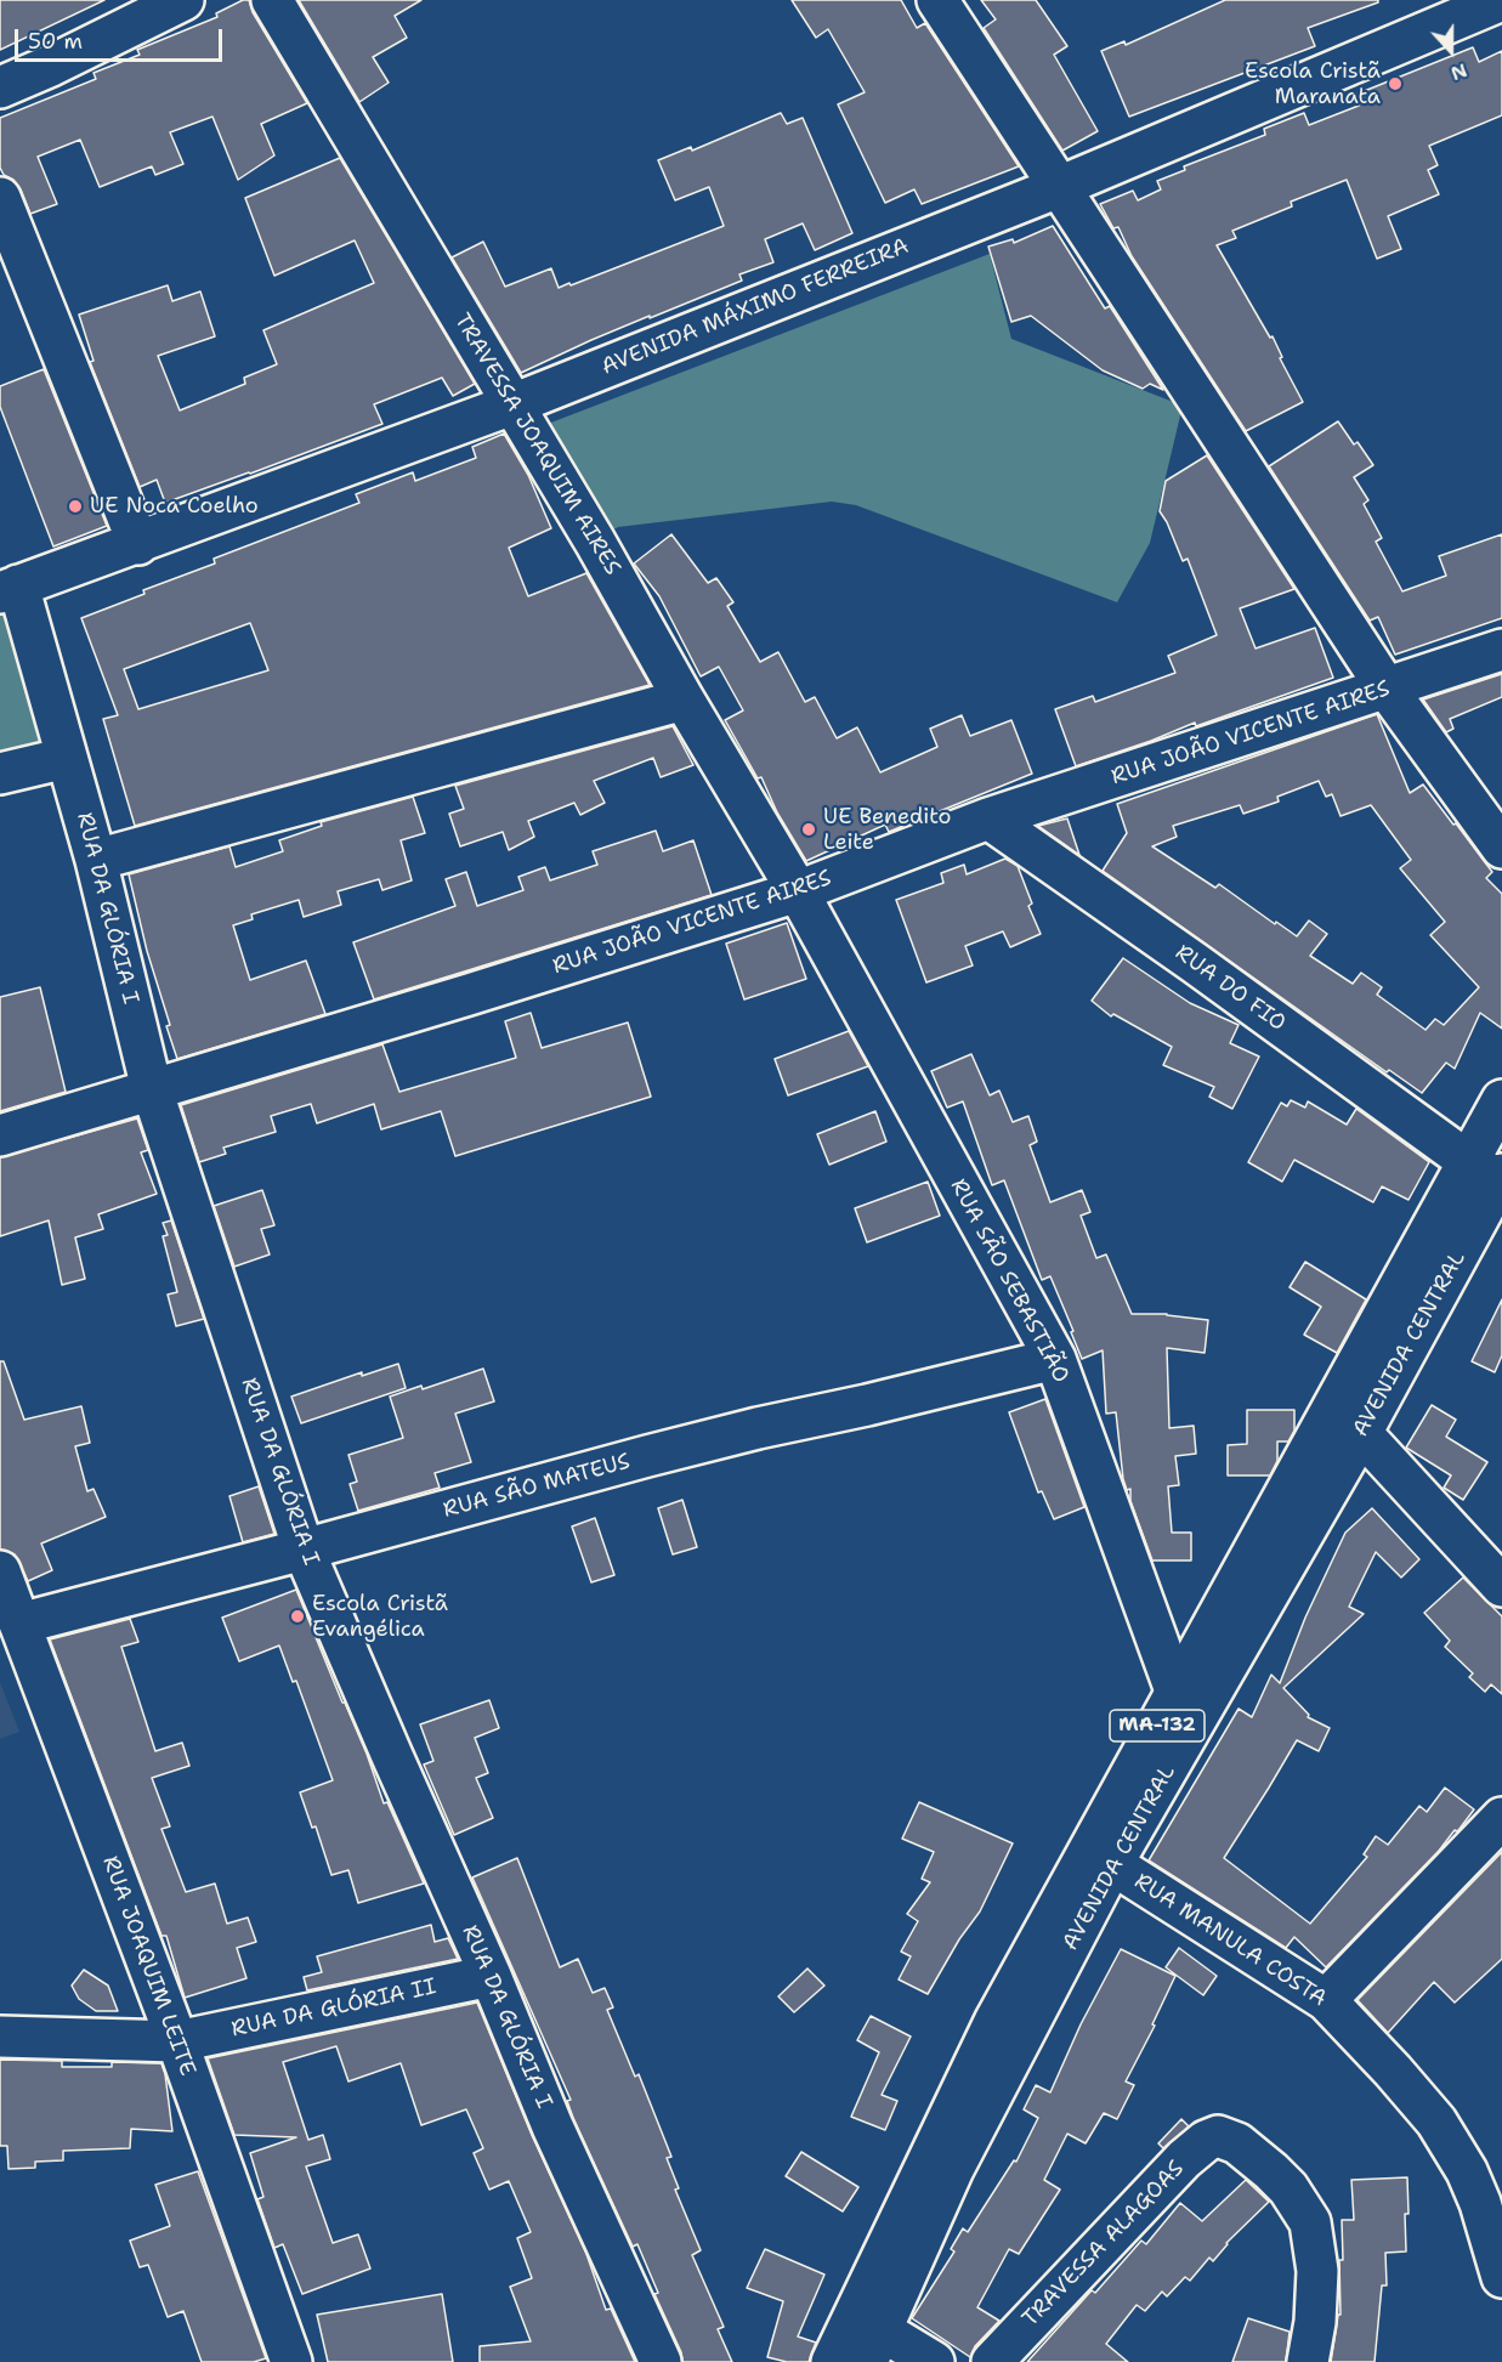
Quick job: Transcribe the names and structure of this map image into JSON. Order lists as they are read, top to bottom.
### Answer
{
  "streets": {
    "street": [
      "AVENIDA MÁXIMO FERREIRA",
      "TRAVESSA JOAQUIM AIRES",
      "RUA JOÃO VICENTE AIRES",
      "RUA DA GLÓRIA I",
      "RUA DO FIO",
      "RUA SÃO SEBASTIÃO",
      "AVENIDA CENTRAL",
      "RUA SÃO MATEUS",
      "MA-132",
      "RUA MANULA COSTA",
      "RUA JOAQUIM LEITE",
      "RUA DA GLÓRIA II",
      "TRAVESSA ALAGOAS"
    ]
  },
  "crossings": [
    ["AVENIDA MÁXIMO FERREIRA", "TRAVESSA JOAQUIM AIRES"],
    ["AVENIDA MÁXIMO FERREIRA", "RUA DA GLÓRIA I"],
    ["TRAVESSA JOAQUIM AIRES", "RUA JOÃO VICENTE AIRES"],
    ["TRAVESSA JOAQUIM AIRES", "RUA SÃO SEBASTIÃO"],
    ["RUA JOÃO VICENTE AIRES", "RUA DA GLÓRIA I"],
    ["RUA JOÃO VICENTE AIRES", "RUA DO FIO"],
    ["RUA JOÃO VICENTE AIRES", "RUA SÃO SEBASTIÃO"],
    ["RUA DA GLÓRIA I", "RUA SÃO MATEUS"],
    ["RUA DA GLÓRIA I", "RUA DA GLÓRIA II"],
    ["RUA DO FIO", "AVENIDA CENTRAL"],
    ["RUA DO FIO", "MA-132"],
    ["RUA SÃO SEBASTIÃO", "RUA SÃO MATEUS"],
    ["RUA SÃO SEBASTIÃO", "MA-132"],
    ["AVENIDA CENTRAL", "MA-132"],
    ["AVENIDA CENTRAL", "RUA MANULA COSTA"],
    ["RUA SÃO MATEUS", "RUA JOAQUIM LEITE"],
    ["RUA JOAQUIM LEITE", "RUA DA GLÓRIA II"]
  ],
  "places": [
    "Escola Cristã Maranata",
    "UE Noca Coelho",
    "UE Benedito Leite",
    "Escola Cristã Evangélica"
  ],
  "scale_bar": "50 m",
  "north": "bottom"
}
